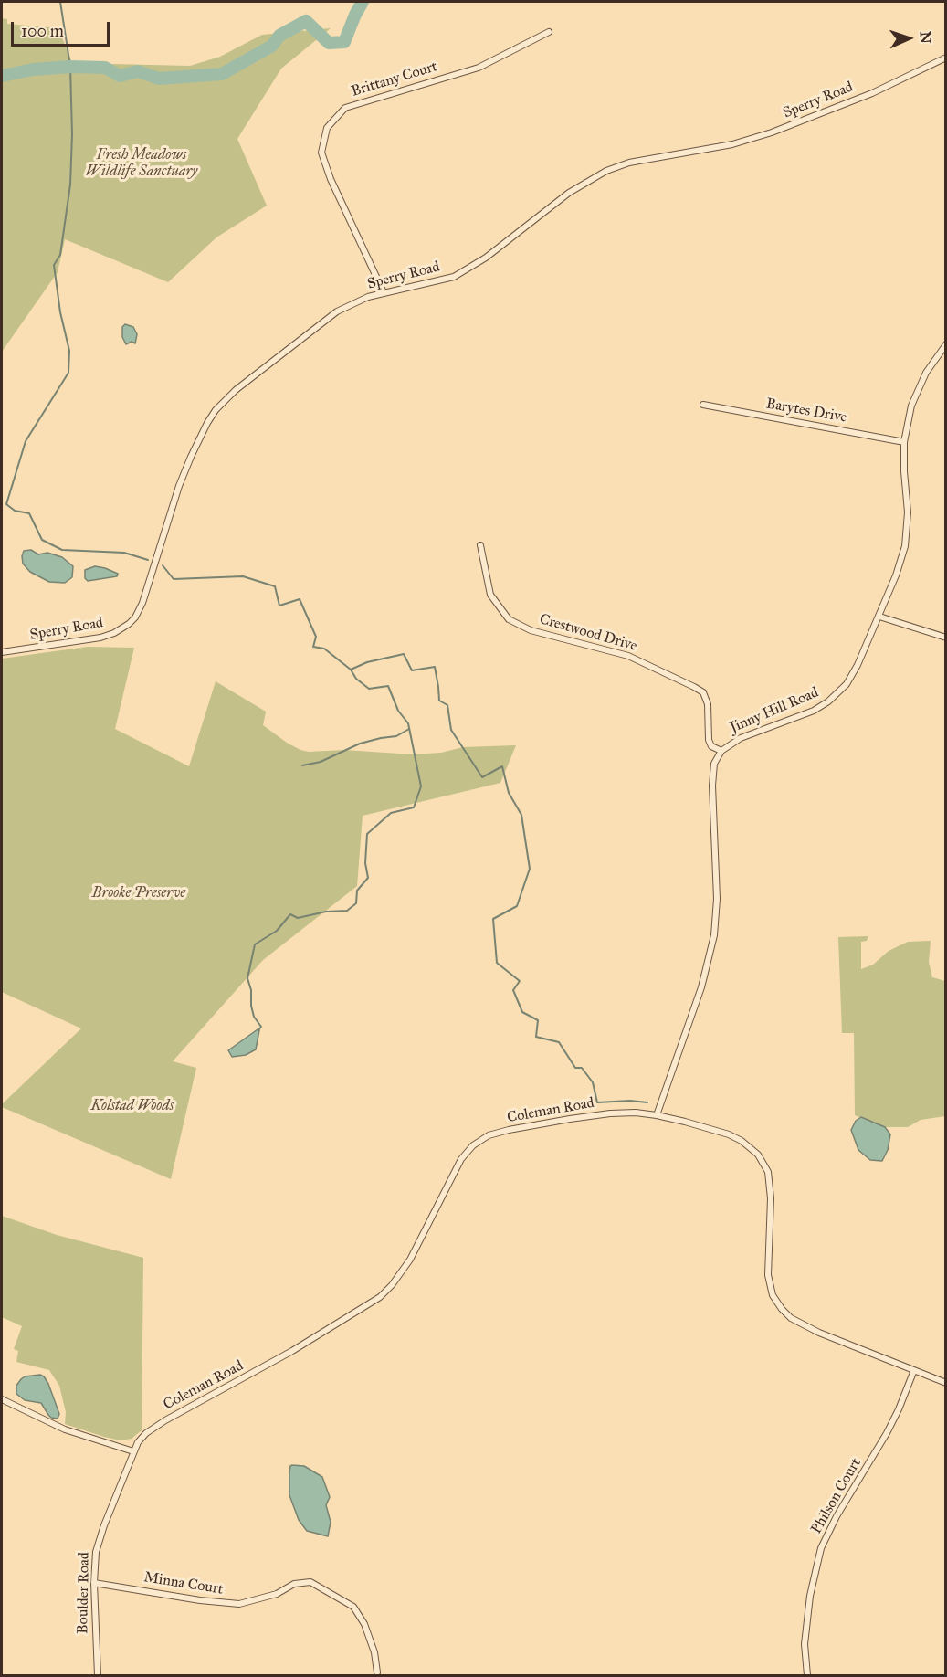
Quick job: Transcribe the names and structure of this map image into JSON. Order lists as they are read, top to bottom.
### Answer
{
  "streets": {
    "street": [
      "Brittany Court",
      "Sperry Road",
      "Barytes Drive",
      "Crestwood Drive",
      "Jinny Hill Road",
      "Coleman Road",
      "Philson Court",
      "Minna Court",
      "Boulder Road"
    ]
  },
  "crossings": [
    ["Brittany Court", "Sperry Road"],
    ["Barytes Drive", "Jinny Hill Road"],
    ["Crestwood Drive", "Jinny Hill Road"],
    ["Jinny Hill Road", "Coleman Road"],
    ["Coleman Road", "Philson Court"],
    ["Coleman Road", "Boulder Road"],
    ["Minna Court", "Boulder Road"]
  ],
  "parks": ["Fresh Meadows Wildlife Sanctuary", "Brooke Preserve", "Kolstad Woods"],
  "scale_bar": "100 m",
  "north": "right"
}
